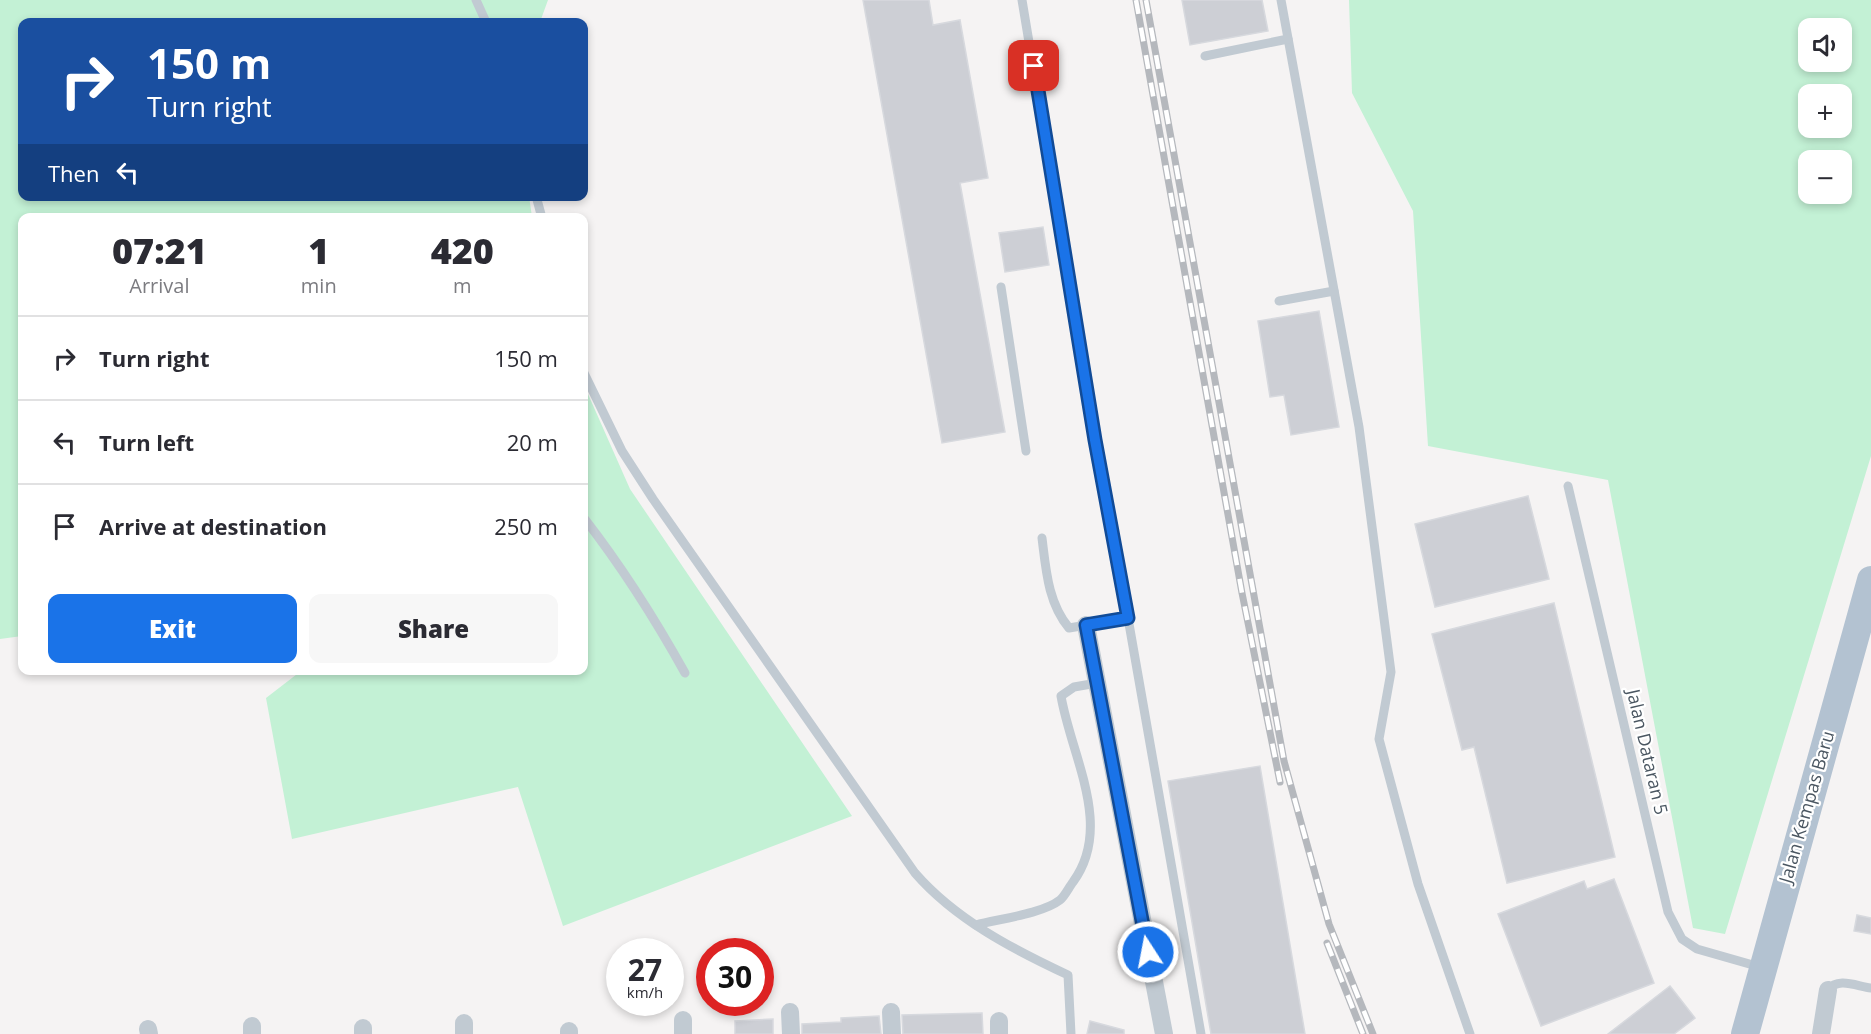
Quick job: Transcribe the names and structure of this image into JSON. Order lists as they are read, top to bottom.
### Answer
{
  "streets": {
    "main road": ["Jalan Kempas Baru"],
    "lane": ["Jalan Dataran 5"]
  },
  "crossings": [
    ["Jalan Dataran 5", "Jalan Kempas Baru"]
  ],
  "page": {
    "map_buttons": ["+", "−"],
    "turn": ["150 m", "Turn right"],
    "then": "Then",
    "eta": [
      "07:21",
      "Arrival",
      "1",
      "min",
      "420",
      "m"
    ],
    "list": [
      {
        "name": "Turn right",
        "value": "150 m"
      },
      {
        "name": "Turn left",
        "value": "20 m"
      },
      {
        "name": "Arrive at destination",
        "value": "250 m"
      }
    ],
    "buttons": ["Exit", "Share"],
    "speed": "27 km/h",
    "limit": "30"
  }
}
